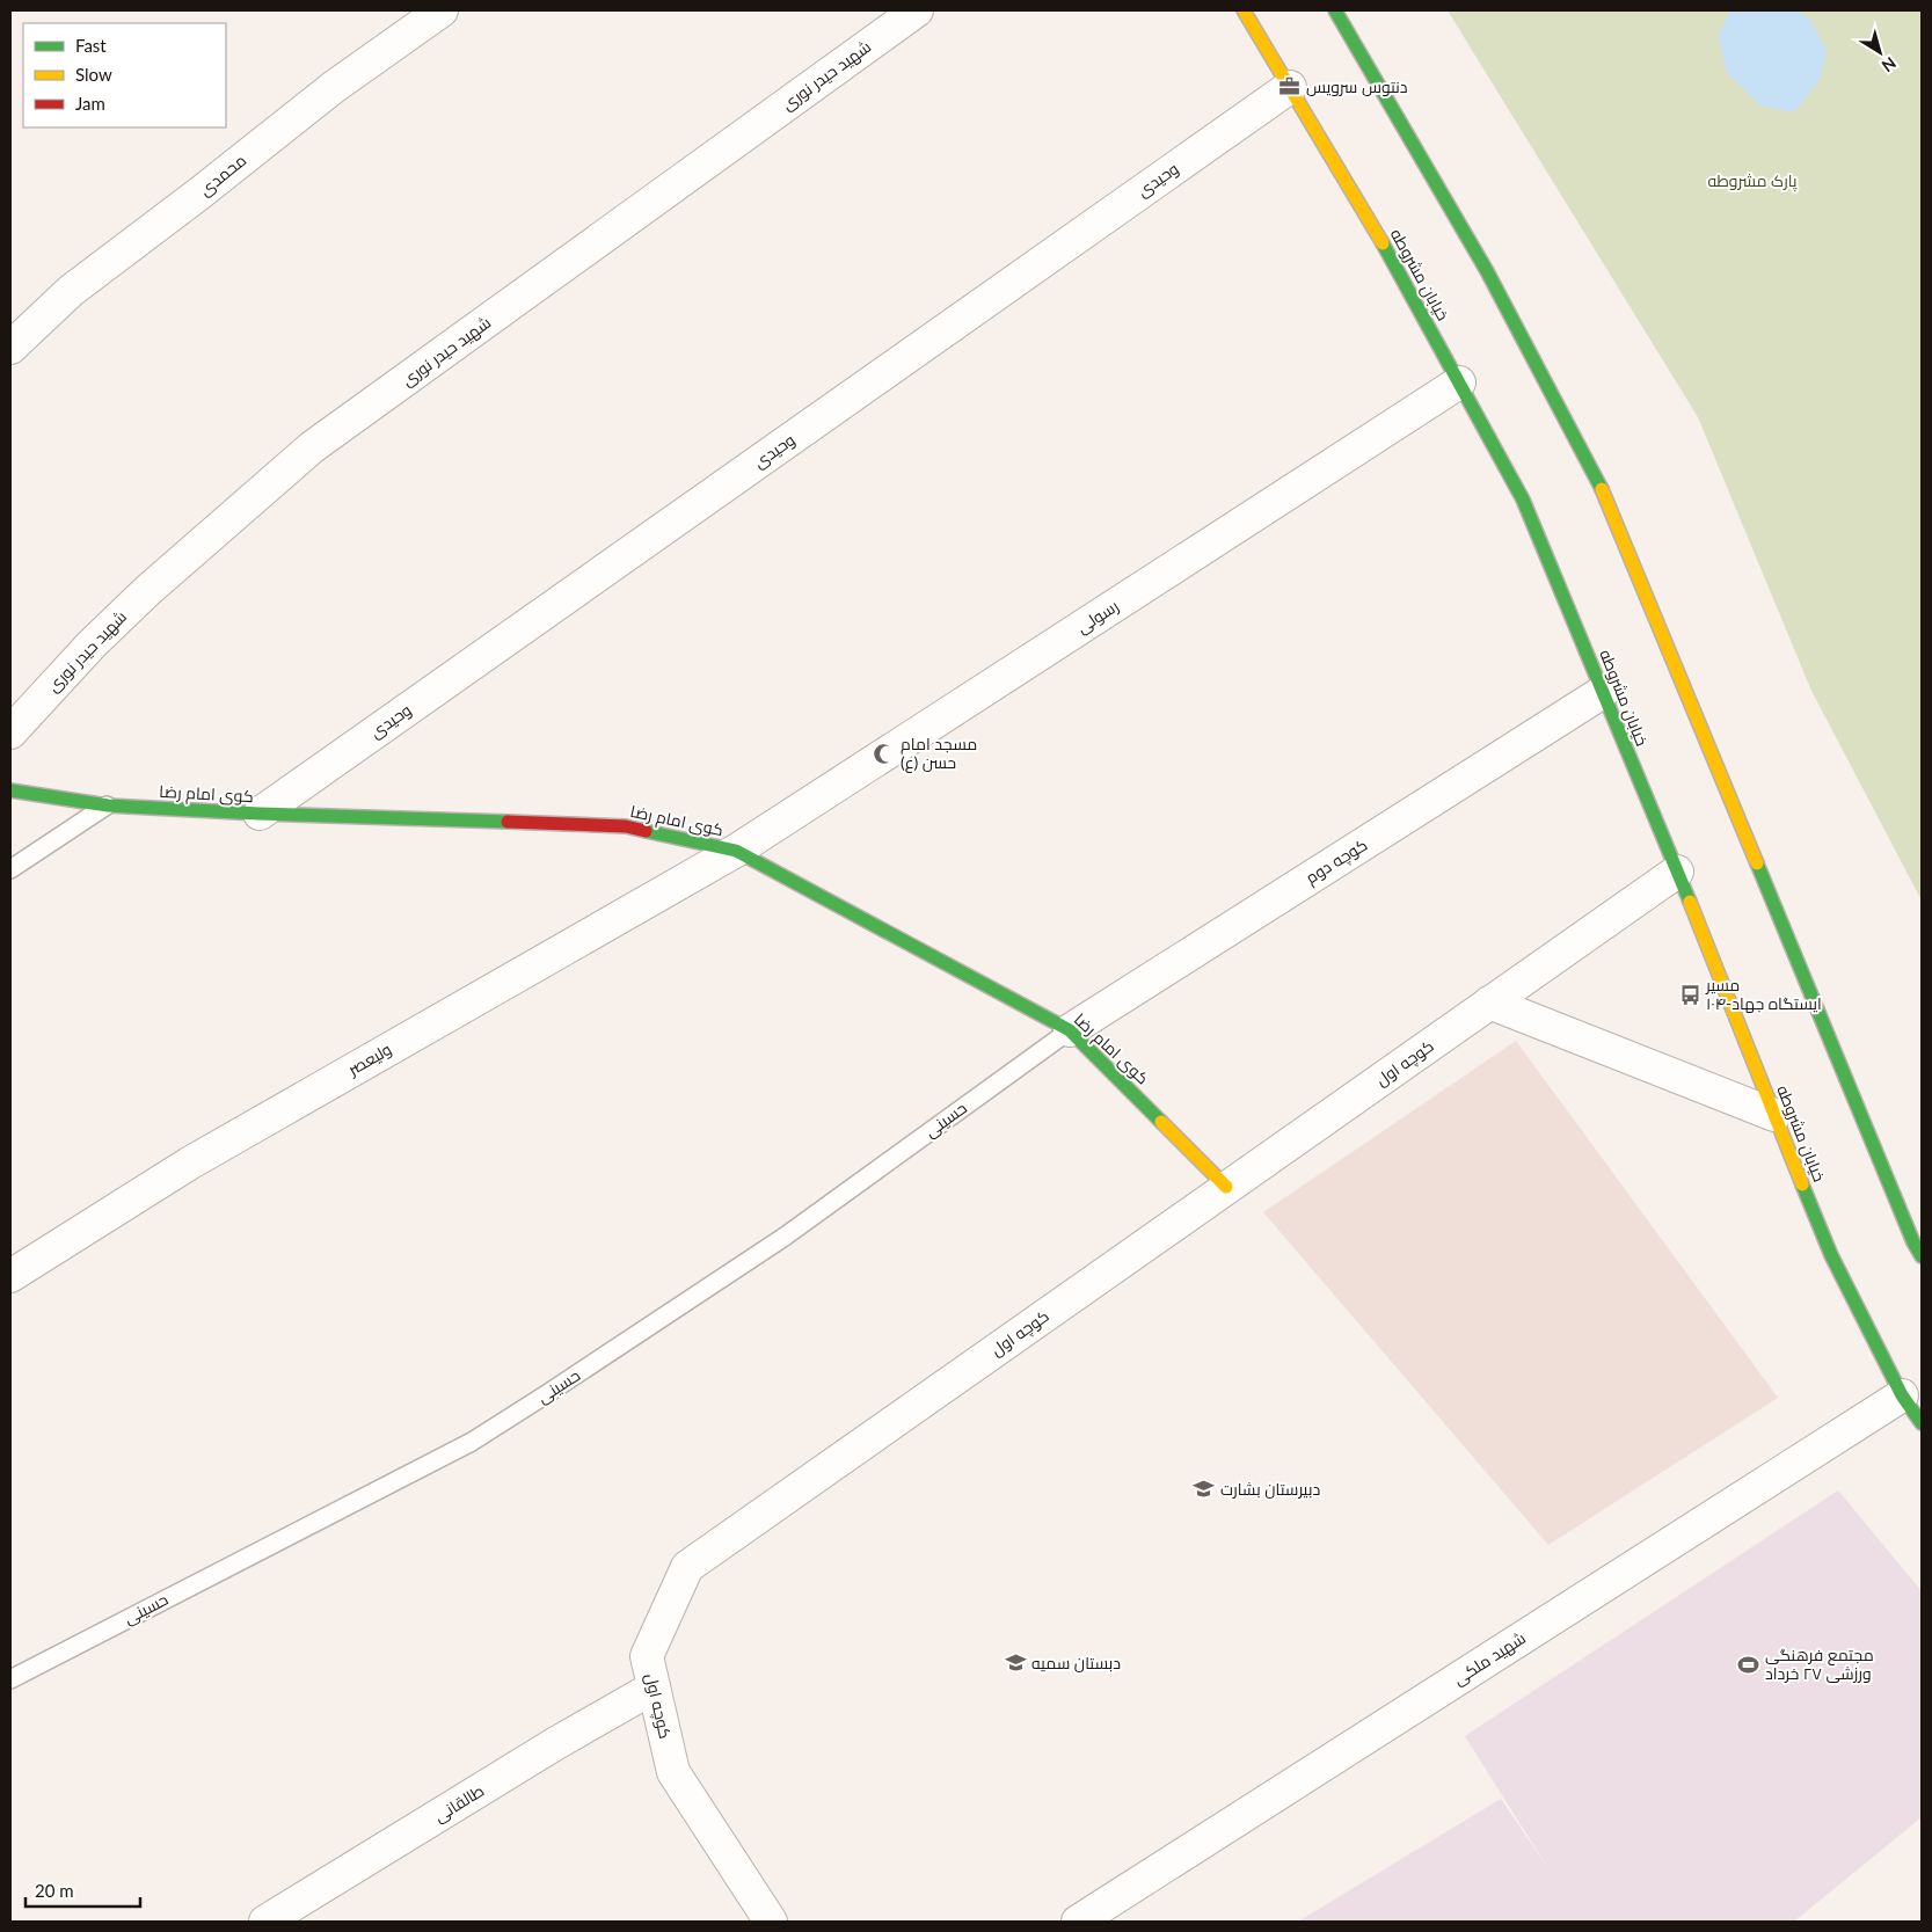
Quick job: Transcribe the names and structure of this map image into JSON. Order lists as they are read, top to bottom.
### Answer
{
  "streets": {
    "main road": ["خیابان مشروطه", "کوی امام رضا"],
    "street": [
      "شهید حیدر نوری",
      "محمدی",
      "وحیدی",
      "رسولی",
      "کوچه دوم",
      "ولیعصر",
      "کوچه اول",
      "شهید ملکی",
      "طالقانی"
    ],
    "lane": ["حسینی"]
  },
  "crossings": [
    ["وحیدی", "خیابان مشروطه"],
    ["وحیدی", "کوی امام رضا"],
    ["خیابان مشروطه", "رسولی"],
    ["خیابان مشروطه", "کوچه دوم"],
    ["خیابان مشروطه", "کوچه اول"],
    ["خیابان مشروطه", "شهید ملکی"],
    ["رسولی", "کوی امام رضا"],
    ["رسولی", "ولیعصر"],
    ["کوی امام رضا", "کوچه دوم"],
    ["کوی امام رضا", "ولیعصر"],
    ["کوی امام رضا", "کوچه اول"],
    ["کوی امام رضا", "حسینی"],
    ["کوچه دوم", "حسینی"],
    ["کوچه اول", "طالقانی"]
  ],
  "parks": ["پارک مشروطه"],
  "places": {
    "office": ["دنتوس سرویس"],
    "mosque": ["مسجد امام حسن (ع)"],
    "bus stop": ["مسیر ۱۰۴-ایستگاه جهاد"],
    "school or university": ["دبیرستان بشارت", "دبستان سمیه"],
    "sports": ["مجتمع فرهنگی ورزشی ۲۷ خرداد"]
  },
  "legend": ["Fast", "Slow", "Jam"],
  "scale_bar": "20 m",
  "north": "bottom right"
}
